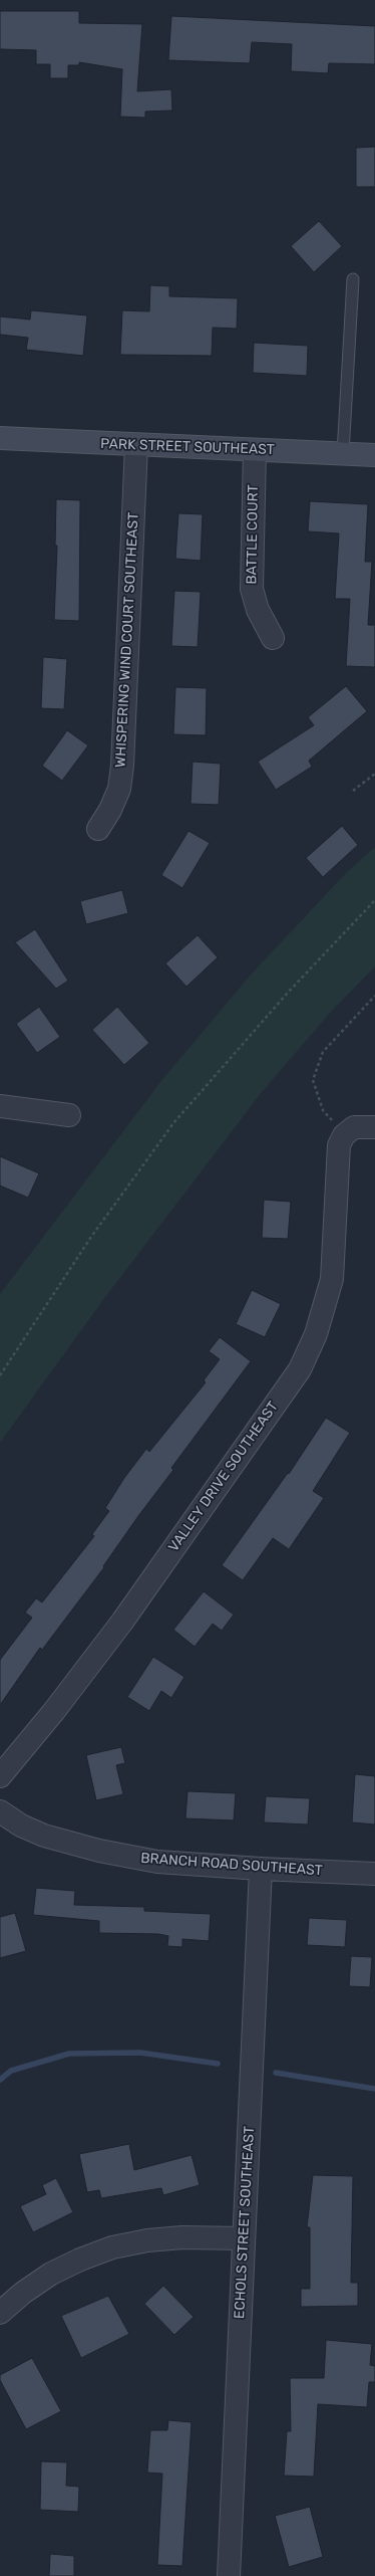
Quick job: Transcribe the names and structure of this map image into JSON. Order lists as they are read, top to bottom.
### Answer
{
  "streets": {
    "main road": ["PARK STREET SOUTHEAST"],
    "street": [
      "BATTLE COURT",
      "WHISPERING WIND COURT SOUTHEAST",
      "VALLEY DRIVE SOUTHEAST",
      "BRANCH ROAD SOUTHEAST",
      "ECHOLS STREET SOUTHEAST"
    ]
  },
  "crossings": [
    ["PARK STREET SOUTHEAST", "BATTLE COURT"],
    ["PARK STREET SOUTHEAST", "WHISPERING WIND COURT SOUTHEAST"],
    ["BRANCH ROAD SOUTHEAST", "ECHOLS STREET SOUTHEAST"]
  ]
}
